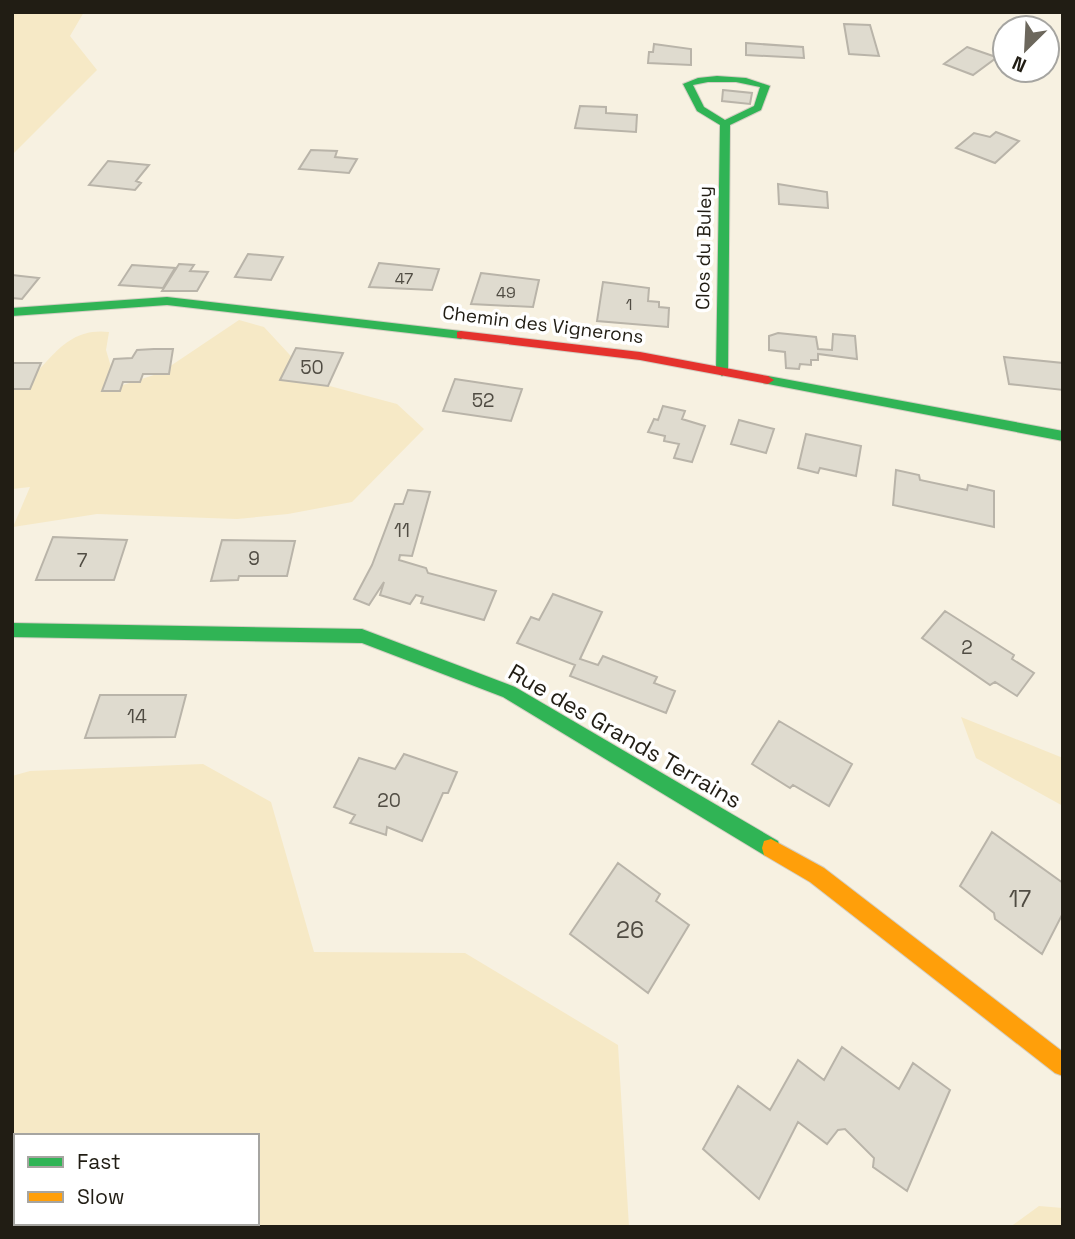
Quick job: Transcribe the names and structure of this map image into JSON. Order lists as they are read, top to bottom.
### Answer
{
  "streets": {
    "street": ["Clos du Buley", "Chemin des Vignerons", "Rue des Grands Terrains"]
  },
  "crossings": [
    ["Clos du Buley", "Chemin des Vignerons"]
  ],
  "house_numbers": [
    "47",
    "49",
    "1",
    "50",
    "52",
    "11",
    "9",
    "7",
    "2",
    "14",
    "20",
    "17",
    "26"
  ],
  "legend": ["Fast", "Slow"],
  "north": "bottom left"
}
